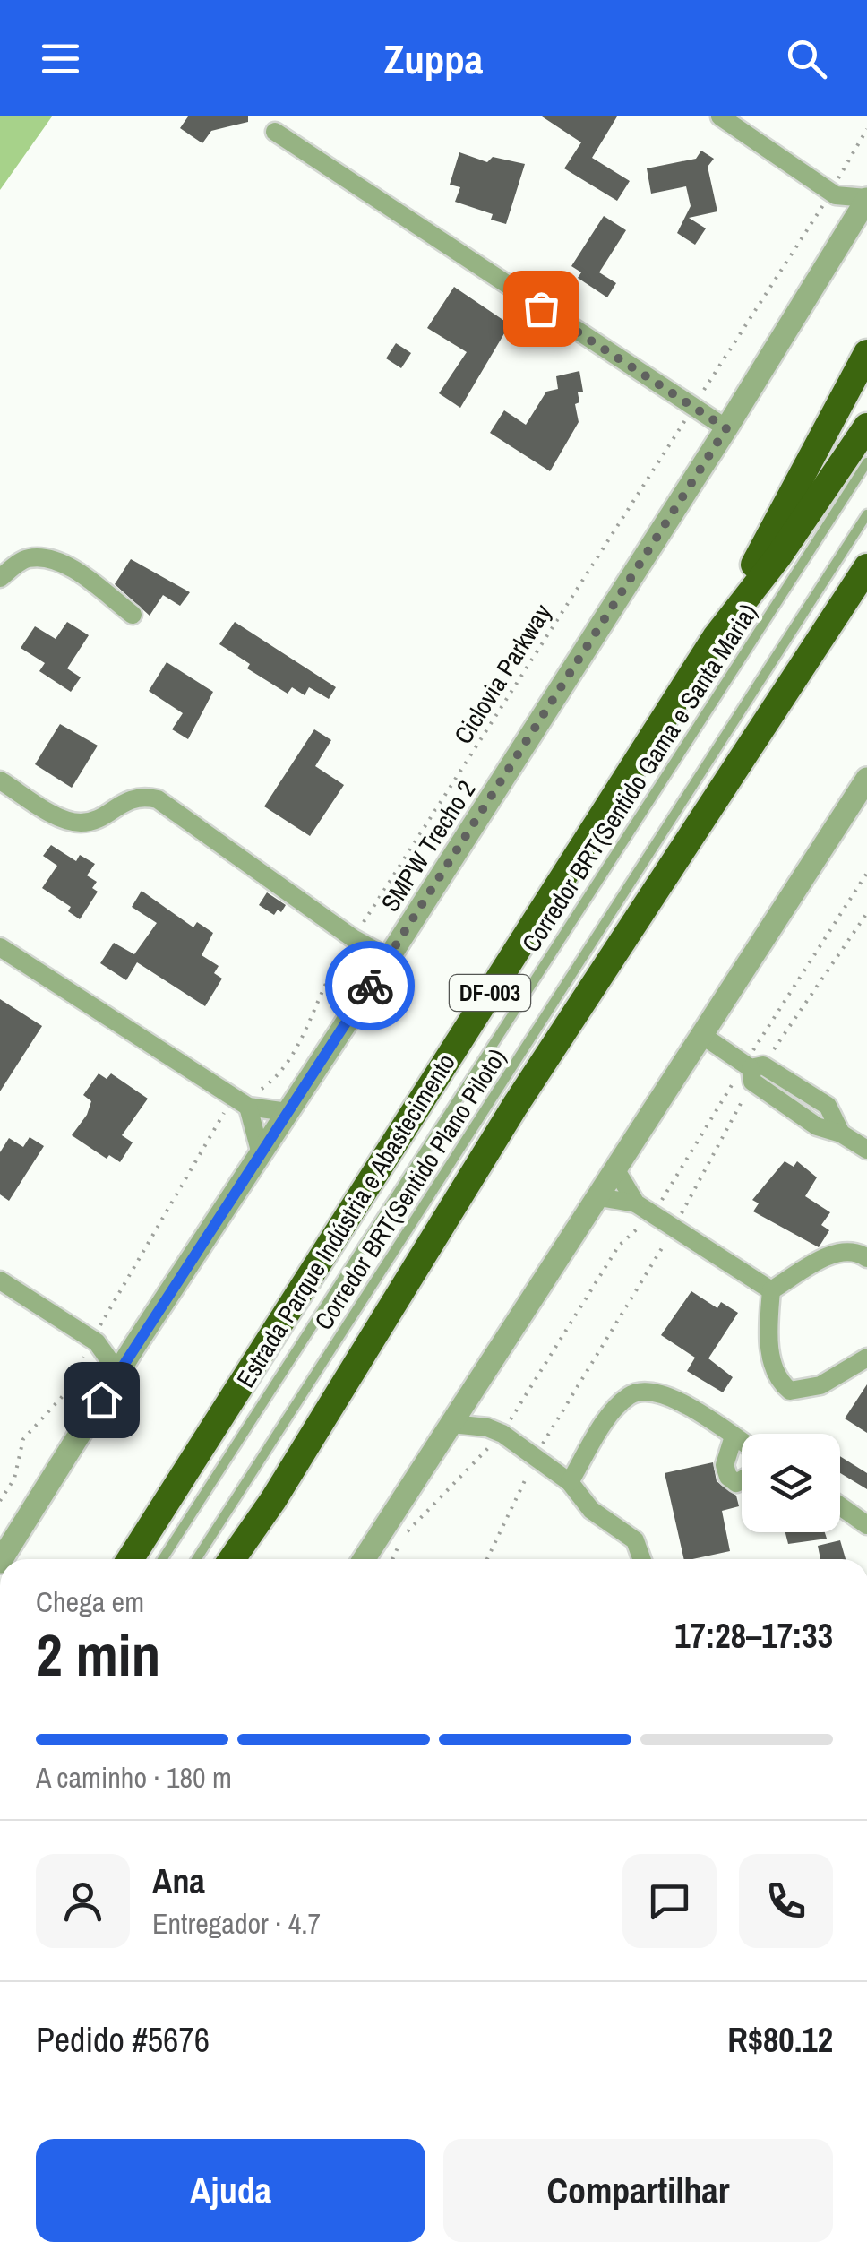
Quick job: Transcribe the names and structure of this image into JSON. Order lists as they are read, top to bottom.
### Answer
{
  "streets": {
    "highway": ["DF-003", "Estrada Parque Indústria e Abastecimento"],
    "street": ["SMPW Trecho 2"],
    "lane": ["Corredor BRT(Sentido Gama e Santa Maria)", "Corredor BRT(Sentido Plano Piloto)"],
    "path": ["Ciclovia Parkway"]
  },
  "page": {
    "header": "Zuppa",
    "heading": ["2 min", "Chega em", "17:28–17:33"],
    "panel": [
      "Ana",
      "Entregador · 4.7",
      "Pedido #5676",
      "R$80.12"
    ],
    "bar": "A caminho · 180 m",
    "buttons": ["Ajuda", "Compartilhar"]
  }
}
